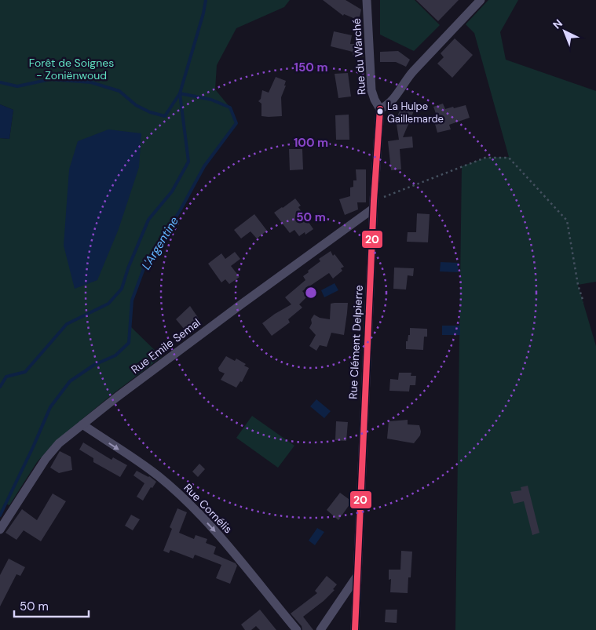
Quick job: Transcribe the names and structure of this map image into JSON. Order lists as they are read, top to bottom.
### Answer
{
  "streets": {
    "street": [
      "Rue du Warché",
      "Rue Clément Delpierre",
      "Rue Emile Semal",
      "Rue Cornélis"
    ]
  },
  "crossings": [
    ["Rue du Warché", "Rue Clément Delpierre"],
    ["Rue Clément Delpierre", "Rue Emile Semal"],
    ["Rue Emile Semal", "Rue Cornélis"]
  ],
  "one_way": ["Rue Cornélis"],
  "water": ["L'Argentine"],
  "parks": ["Forêt de Soignes - Zoniënwoud"],
  "places": ["La Hulpe Gaillemarde"],
  "lines": ["transit line 20"],
  "scale_bar": "50 m",
  "north": "top left",
  "rings": ["150 m", "100 m", "50 m"]
}
